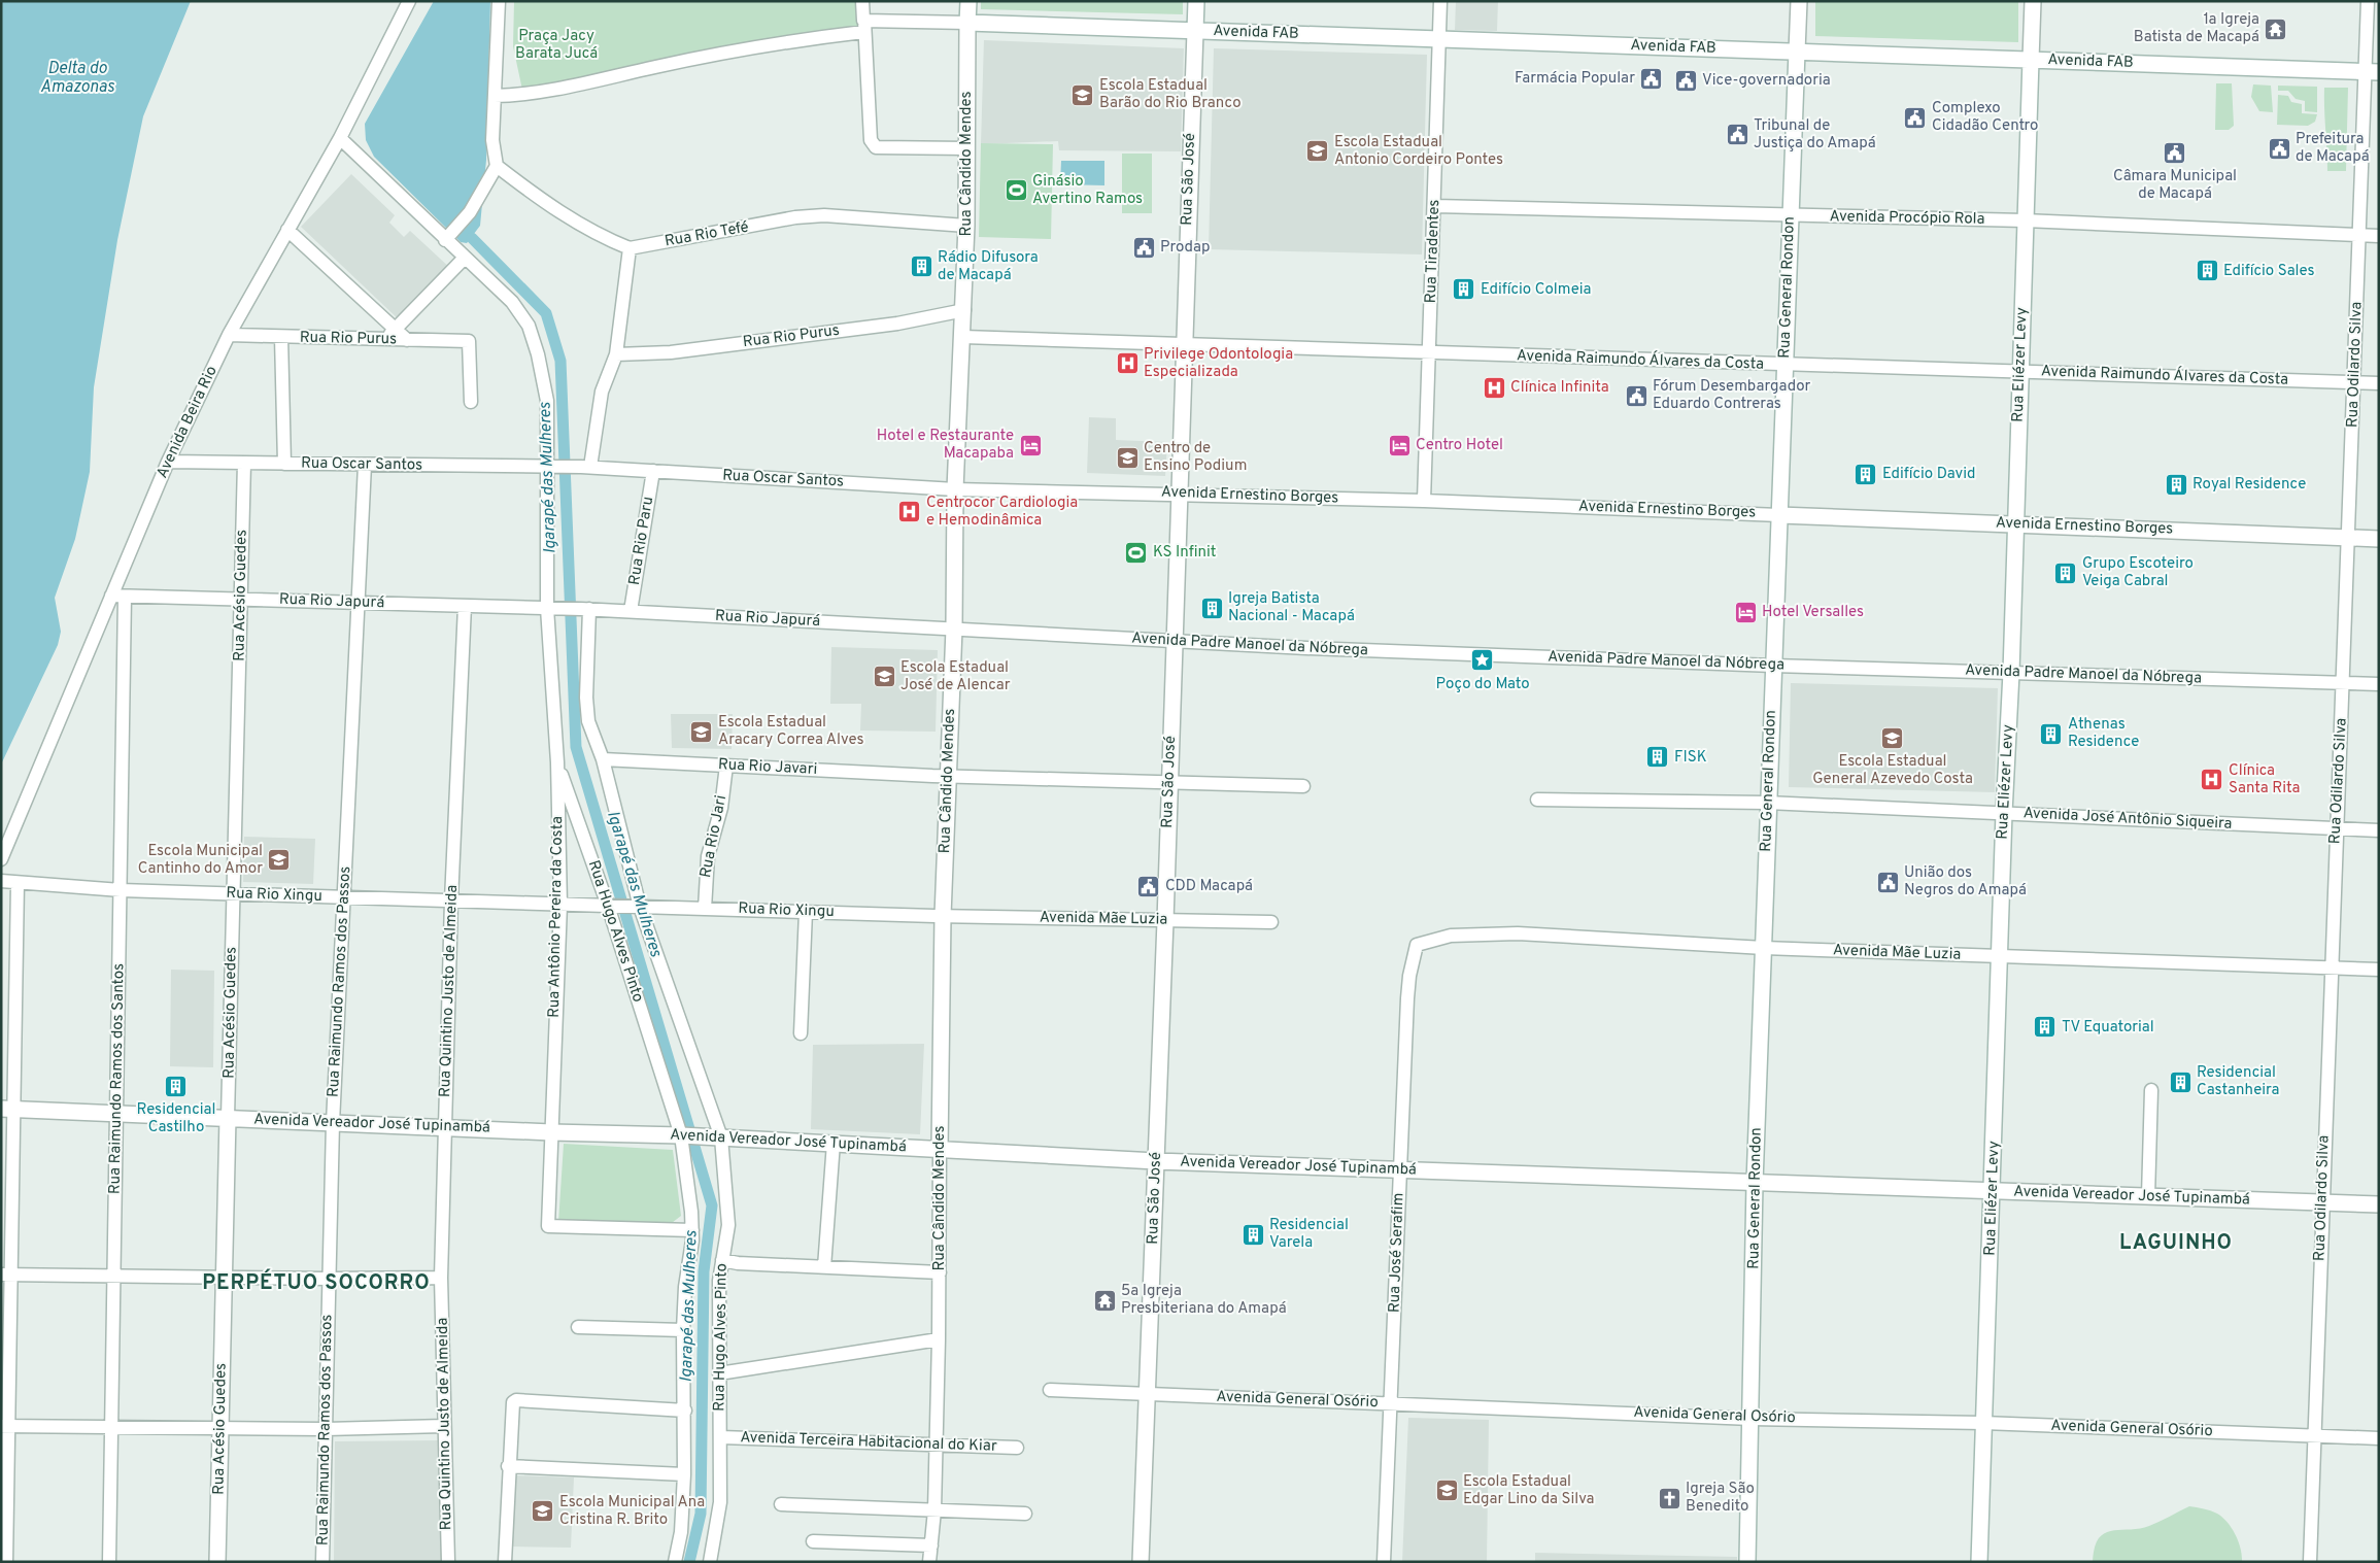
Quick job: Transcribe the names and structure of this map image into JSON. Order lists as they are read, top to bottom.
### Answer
{
  "streets": {
    "street": [
      "Avenida FAB",
      "Rua Cândido Mendes",
      "Rua São José",
      "Avenida Procópio Rola",
      "Rua Rio Tefé",
      "Rua Tiradentes",
      "Rua General Rondon",
      "Rua Rio Purus",
      "Avenida Raimundo Álvares da Costa",
      "Rua Eliézer Levy",
      "Rua Odilardo Silva",
      "Avenida Beira Rio",
      "Rua Oscar Santos",
      "Avenida Ernestino Borges",
      "Rua Rio Paru",
      "Rua Acésio Guedes",
      "Rua Rio Japurá",
      "Avenida Padre Manoel da Nóbrega",
      "Rua Rio Javari",
      "Avenida José Antônio Siqueira",
      "Rua Rio Jari",
      "Rua Rio Xingu",
      "Rua Antônio Pereira da Costa",
      "Avenida Mãe Luzia",
      "Rua Hugo Alves Pinto",
      "Rua Raimundo Ramos dos Passos",
      "Rua Quintino Justo de Almeida",
      "Rua Raimundo Ramos dos Santos",
      "Avenida Vereador José Tupinambá",
      "Rua José Serafim",
      "Avenida General Osório",
      "Avenida Terceira Habitacional do Kiar"
    ]
  },
  "crossings": [
    ["Avenida FAB", "Rua Cândido Mendes"],
    ["Avenida FAB", "Rua São José"],
    ["Avenida FAB", "Rua Tiradentes"],
    ["Avenida FAB", "Rua General Rondon"],
    ["Avenida FAB", "Rua Eliézer Levy"],
    ["Avenida FAB", "Rua Odilardo Silva"],
    ["Rua Cândido Mendes", "Rua Rio Tefé"],
    ["Rua Cândido Mendes", "Rua Rio Purus"],
    ["Rua Cândido Mendes", "Avenida Raimundo Álvares da Costa"],
    ["Rua Cândido Mendes", "Rua Oscar Santos"],
    ["Rua Cândido Mendes", "Avenida Ernestino Borges"],
    ["Rua Cândido Mendes", "Rua Rio Japurá"],
    ["Rua Cândido Mendes", "Avenida Padre Manoel da Nóbrega"],
    ["Rua Cândido Mendes", "Rua Rio Javari"],
    ["Rua Cândido Mendes", "Rua Rio Xingu"],
    ["Rua Cândido Mendes", "Avenida Mãe Luzia"],
    ["Rua Cândido Mendes", "Avenida Vereador José Tupinambá"],
    ["Rua Cândido Mendes", "Avenida Terceira Habitacional do Kiar"],
    ["Rua São José", "Avenida Raimundo Álvares da Costa"],
    ["Rua São José", "Avenida Ernestino Borges"],
    ["Rua São José", "Avenida Padre Manoel da Nóbrega"],
    ["Rua São José", "Avenida Mãe Luzia"],
    ["Rua São José", "Avenida Vereador José Tupinambá"],
    ["Rua São José", "Avenida General Osório"],
    ["Avenida Procópio Rola", "Rua Tiradentes"],
    ["Avenida Procópio Rola", "Rua General Rondon"],
    ["Avenida Procópio Rola", "Rua Eliézer Levy"],
    ["Avenida Procópio Rola", "Rua Odilardo Silva"],
    ["Rua Tiradentes", "Avenida Raimundo Álvares da Costa"],
    ["Rua Tiradentes", "Avenida Ernestino Borges"],
    ["Rua General Rondon", "Avenida Raimundo Álvares da Costa"],
    ["Rua General Rondon", "Avenida Ernestino Borges"],
    ["Rua General Rondon", "Avenida Padre Manoel da Nóbrega"],
    ["Rua General Rondon", "Avenida José Antônio Siqueira"],
    ["Rua General Rondon", "Avenida Mãe Luzia"],
    ["Rua General Rondon", "Avenida Vereador José Tupinambá"],
    ["Rua General Rondon", "Avenida General Osório"],
    ["Rua Rio Purus", "Avenida Beira Rio"],
    ["Avenida Raimundo Álvares da Costa", "Rua Eliézer Levy"],
    ["Avenida Raimundo Álvares da Costa", "Rua Odilardo Silva"],
    ["Rua Eliézer Levy", "Avenida Ernestino Borges"],
    ["Rua Eliézer Levy", "Avenida Padre Manoel da Nóbrega"],
    ["Rua Eliézer Levy", "Avenida José Antônio Siqueira"],
    ["Rua Eliézer Levy", "Avenida Mãe Luzia"],
    ["Rua Eliézer Levy", "Avenida Vereador José Tupinambá"],
    ["Rua Eliézer Levy", "Avenida General Osório"],
    ["Rua Odilardo Silva", "Avenida Ernestino Borges"],
    ["Rua Odilardo Silva", "Avenida Padre Manoel da Nóbrega"],
    ["Rua Odilardo Silva", "Avenida José Antônio Siqueira"],
    ["Rua Odilardo Silva", "Avenida Mãe Luzia"],
    ["Rua Odilardo Silva", "Avenida Vereador José Tupinambá"],
    ["Rua Odilardo Silva", "Avenida General Osório"],
    ["Avenida Beira Rio", "Rua Oscar Santos"],
    ["Avenida Beira Rio", "Rua Rio Japurá"],
    ["Avenida Beira Rio", "Rua Antônio Pereira da Costa"],
    ["Rua Oscar Santos", "Avenida Ernestino Borges"],
    ["Rua Oscar Santos", "Rua Rio Paru"],
    ["Rua Oscar Santos", "Rua Acésio Guedes"],
    ["Rua Oscar Santos", "Rua Antônio Pereira da Costa"],
    ["Rua Oscar Santos", "Rua Raimundo Ramos dos Passos"],
    ["Rua Rio Paru", "Rua Rio Japurá"],
    ["Rua Acésio Guedes", "Rua Rio Japurá"],
    ["Rua Acésio Guedes", "Rua Rio Xingu"],
    ["Rua Acésio Guedes", "Avenida Vereador José Tupinambá"],
    ["Rua Rio Japurá", "Avenida Padre Manoel da Nóbrega"],
    ["Rua Rio Japurá", "Rua Antônio Pereira da Costa"],
    ["Rua Rio Japurá", "Rua Hugo Alves Pinto"],
    ["Rua Rio Japurá", "Rua Raimundo Ramos dos Passos"],
    ["Rua Rio Japurá", "Rua Quintino Justo de Almeida"],
    ["Rua Rio Japurá", "Rua Raimundo Ramos dos Santos"],
    ["Rua Rio Javari", "Rua Rio Jari"],
    ["Rua Rio Javari", "Rua Hugo Alves Pinto"],
    ["Rua Rio Jari", "Rua Rio Xingu"],
    ["Rua Rio Xingu", "Rua Antônio Pereira da Costa"],
    ["Rua Rio Xingu", "Avenida Mãe Luzia"],
    ["Rua Rio Xingu", "Rua Hugo Alves Pinto"],
    ["Rua Rio Xingu", "Rua Raimundo Ramos dos Passos"],
    ["Rua Rio Xingu", "Rua Quintino Justo de Almeida"],
    ["Rua Rio Xingu", "Rua Raimundo Ramos dos Santos"],
    ["Rua Antônio Pereira da Costa", "Rua Hugo Alves Pinto"],
    ["Rua Antônio Pereira da Costa", "Avenida Vereador José Tupinambá"],
    ["Avenida Mãe Luzia", "Rua José Serafim"],
    ["Rua Hugo Alves Pinto", "Avenida Vereador José Tupinambá"],
    ["Rua Hugo Alves Pinto", "Avenida Terceira Habitacional do Kiar"],
    ["Rua Raimundo Ramos dos Passos", "Avenida Vereador José Tupinambá"],
    ["Rua Quintino Justo de Almeida", "Avenida Vereador José Tupinambá"],
    ["Rua Raimundo Ramos dos Santos", "Avenida Vereador José Tupinambá"],
    ["Avenida Vereador José Tupinambá", "Rua José Serafim"],
    ["Rua José Serafim", "Avenida General Osório"]
  ],
  "districts": ["LAGUINHO", "PERPÉTUO SOCORRO"],
  "water": ["Delta do Amazonas", "Igarapé das Mulheres"],
  "parks": ["Praça Jacy Barata Jucá"],
  "places": {
    "temple": ["1a Igreja Batista de Macapá", "5a Igreja Presbiteriana do Amapá"],
    "public building": [
      "Farmácia Popular",
      "Vice-governadoria",
      "Complexo Cidadão Centro",
      "Tribunal de Justiça do Amapá",
      "Prefeitura de Macapá",
      "Câmara Municipal de Macapá",
      "Prodap",
      "Fórum Desembargador Eduardo Contreras",
      "União dos Negros do Amapá",
      "CDD Macapá"
    ],
    "school or university": [
      "Escola Estadual Barão do Rio Branco",
      "Escola Estadual Antonio Cordeiro Pontes",
      "Centro de Ensino Podium",
      "Escola Estadual José de Alencar",
      "Escola Estadual Aracary Correa Alves",
      "Escola Estadual General Azevedo Costa",
      "Escola Municipal Cantinho do Amor",
      "Escola Estadual Edgar Lino da Silva",
      "Escola Municipal Ana Cristina R. Brito"
    ],
    "sports": ["Ginásio Avertino Ramos", "KS Infinit"],
    "building": [
      "Rádio Difusora de Macapá",
      "Edifício Sales",
      "Edifício Colmeia",
      "Edifício David",
      "Royal Residence",
      "Grupo Escoteiro Veiga Cabral",
      "Igreja Batista Nacional - Macapá",
      "Athenas Residence",
      "FISK",
      "TV Equatorial",
      "Residencial Castanheira",
      "Residencial Castilho",
      "Residencial Varela"
    ],
    "hospital": [
      "Privilege Odontologia Especializada",
      "Clínica Infinita",
      "Centrocor Cardiologia e Hemodinâmica",
      "Clínica Santa Rita"
    ],
    "hotel": ["Hotel e Restaurante Macapaba", "Centro Hotel", "Hotel Versalles"],
    "place": ["Poço do Mato"],
    "church": ["Igreja São Benedito"]
  }
}
